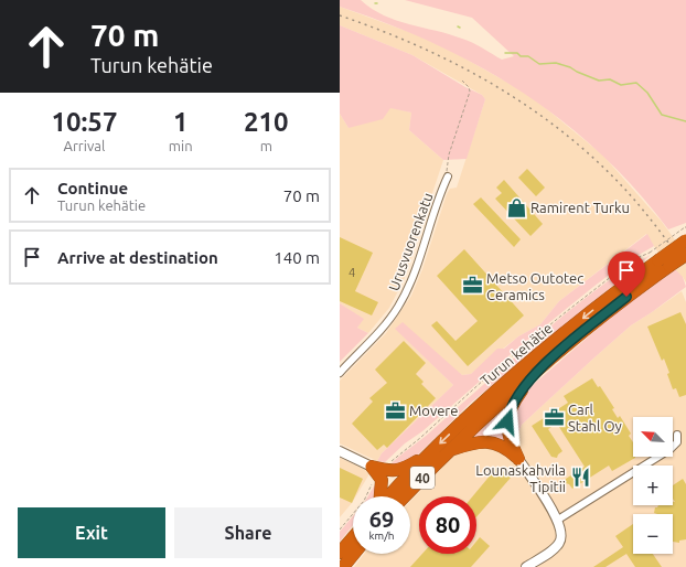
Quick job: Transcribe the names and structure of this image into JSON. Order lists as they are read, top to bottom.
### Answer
{
  "streets": {
    "highway": ["Turun kehätie", "40"],
    "street": ["Urusvuorenkatu"]
  },
  "places": {
    "shop": ["Ramirent Turku"],
    "office": ["Metso Outotec Ceramics", "Movere", "Carl Stahl Oy"],
    "restaurant": ["Lounaskahvila Tipitii"]
  },
  "house_numbers": ["4"],
  "north": "top left",
  "page": {
    "turn": ["70 m", "Turun kehätie"],
    "eta": [
      "10:57",
      "Arrival",
      "1",
      "min",
      "210",
      "m"
    ],
    "list": [
      {
        "name": "Continue",
        "note": "Turun kehätie",
        "value": "70 m"
      },
      {
        "name": "Arrive at destination",
        "value": "140 m"
      }
    ],
    "map_buttons": ["+", "−"],
    "speed": "69 km/h",
    "limit": "80",
    "buttons": ["Exit", "Share"]
  }
}
